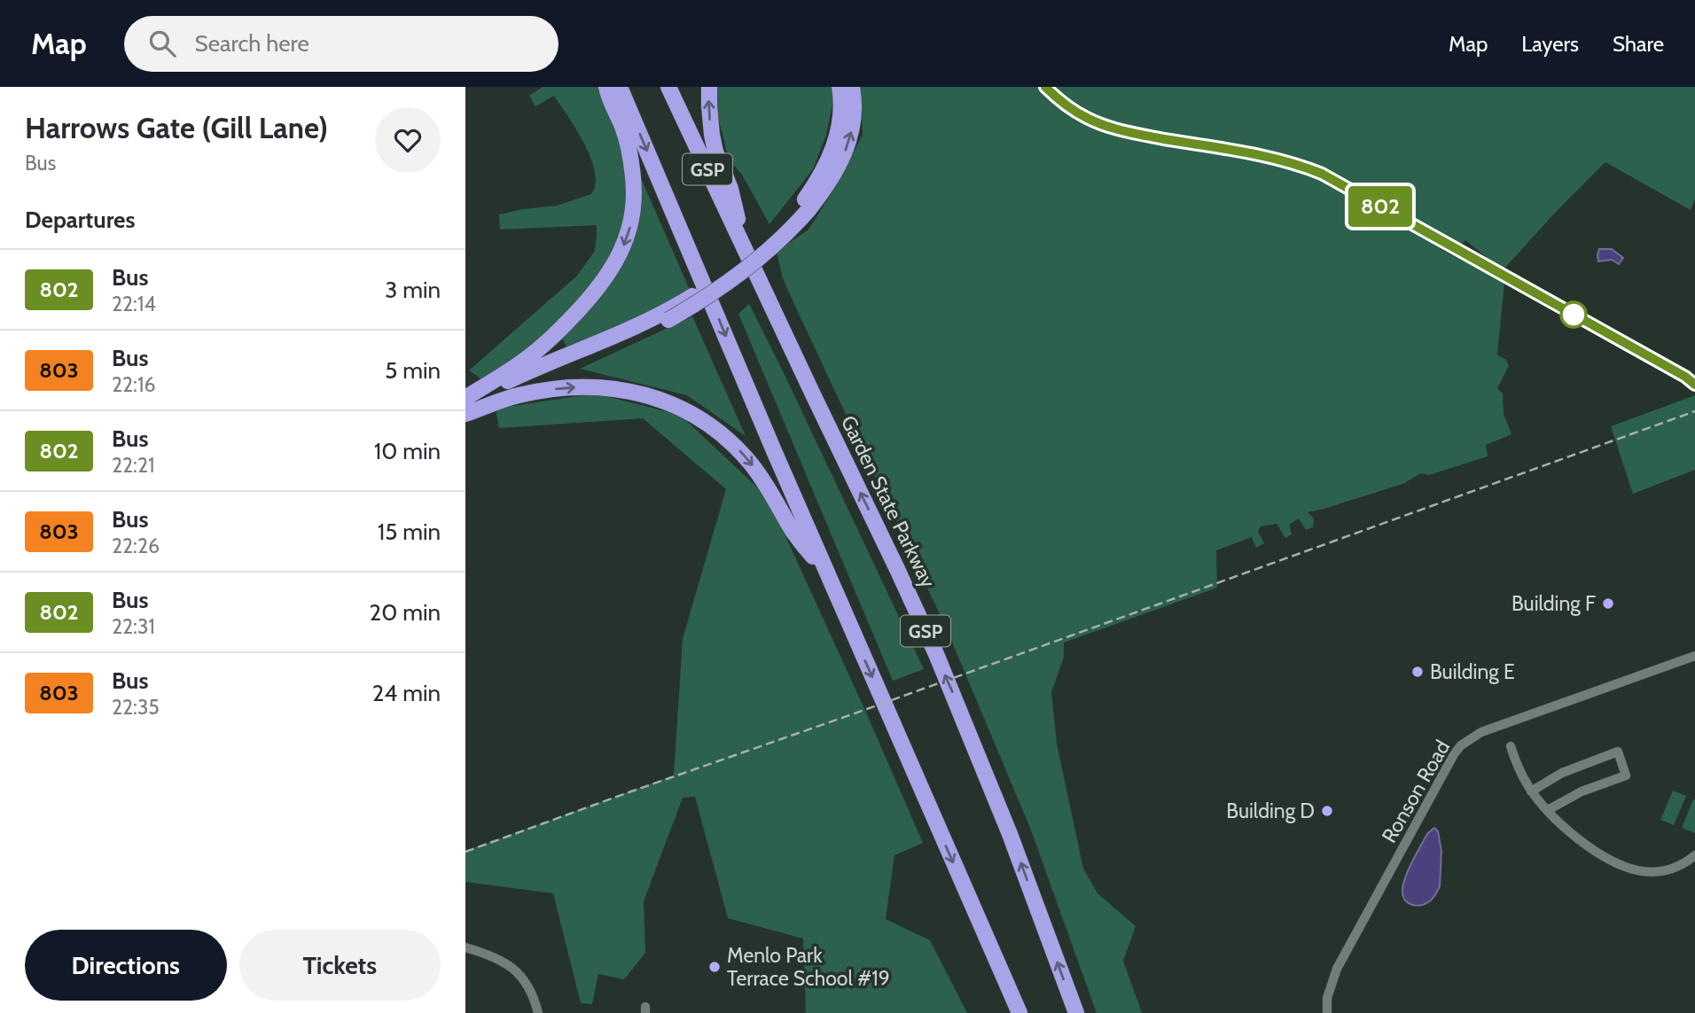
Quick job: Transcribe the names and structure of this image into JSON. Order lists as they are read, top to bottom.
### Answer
{
  "streets": {
    "highway": ["GSP", "Garden State Parkway"],
    "street": ["Ronson Road"]
  },
  "places": [
    "Building F",
    "Building E",
    "Building D",
    "Menlo Park Terrace School #19"
  ],
  "lines": ["bus line 802"],
  "page": {
    "header": "Map",
    "search": "Search here",
    "nav": ["Map", "Layers", "Share"],
    "heading": [
      ["Harrows Gate (Gill Lane)", "Bus"],
      "Departures"
    ],
    "on_map": "802",
    "list": [
      {
        "mark": "802",
        "name": "Bus",
        "note": "22:14",
        "value": "3 min"
      },
      {
        "mark": "803",
        "name": "Bus",
        "note": "22:16",
        "value": "5 min"
      },
      {
        "mark": "802",
        "name": "Bus",
        "note": "22:21",
        "value": "10 min"
      },
      {
        "mark": "803",
        "name": "Bus",
        "note": "22:26",
        "value": "15 min"
      },
      {
        "mark": "802",
        "name": "Bus",
        "note": "22:31",
        "value": "20 min"
      },
      {
        "mark": "803",
        "name": "Bus",
        "note": "22:35",
        "value": "24 min"
      }
    ],
    "buttons": ["Directions", "Tickets"]
  }
}
